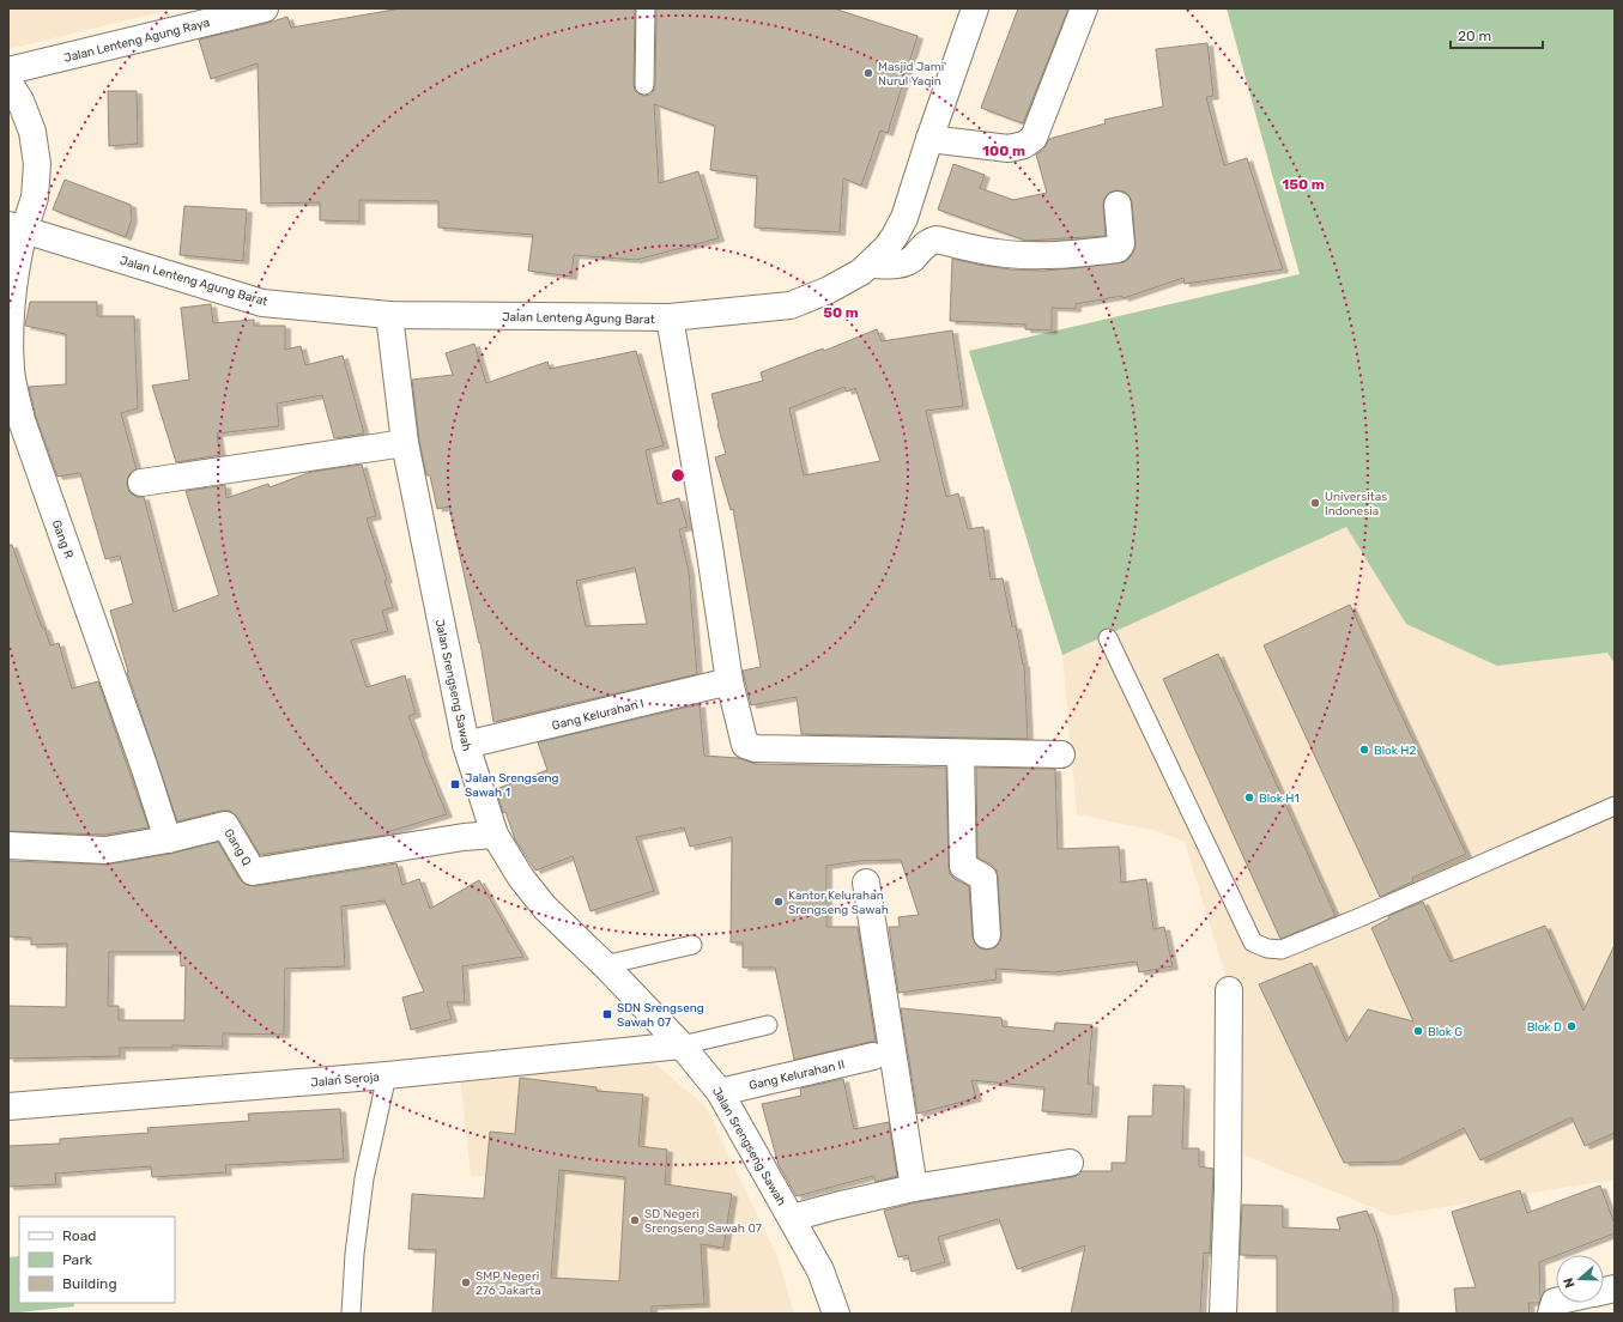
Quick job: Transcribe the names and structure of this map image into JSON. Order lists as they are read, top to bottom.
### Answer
{
  "streets": {
    "street": [
      "Jalan Lenteng Agung Raya",
      "Jalan Lenteng Agung Barat",
      "Gang R",
      "Jalan Srengseng Sawah",
      "Gang Kelurahan I",
      "Gang Q",
      "Gang Kelurahan II",
      "Jalan Seroja"
    ]
  },
  "crossings": [
    ["Jalan Lenteng Agung Barat", "Gang R"],
    ["Jalan Lenteng Agung Barat", "Jalan Srengseng Sawah"],
    ["Gang R", "Gang Q"],
    ["Jalan Srengseng Sawah", "Gang Kelurahan I"],
    ["Jalan Srengseng Sawah", "Gang Q"],
    ["Jalan Srengseng Sawah", "Gang Kelurahan II"],
    ["Jalan Srengseng Sawah", "Jalan Seroja"]
  ],
  "places": {
    "other": [
      "Masjid Jami' Nurul Yaqin",
      "Universitas Indonesia",
      "Blok H2",
      "Blok H1",
      "Kantor Kelurahan Srengseng Sawah",
      "Blok D",
      "Blok G",
      "SD Negeri Srengseng Sawah 07",
      "SMP Negeri 276 Jakarta"
    ],
    "transit": ["Jalan Srengseng Sawah 1", "SDN Srengseng Sawah 07"]
  },
  "legend": ["Road", "Park", "Building"],
  "scale_bar": "20 m",
  "north": "left",
  "rings": ["100 m", "150 m", "50 m"]
}
